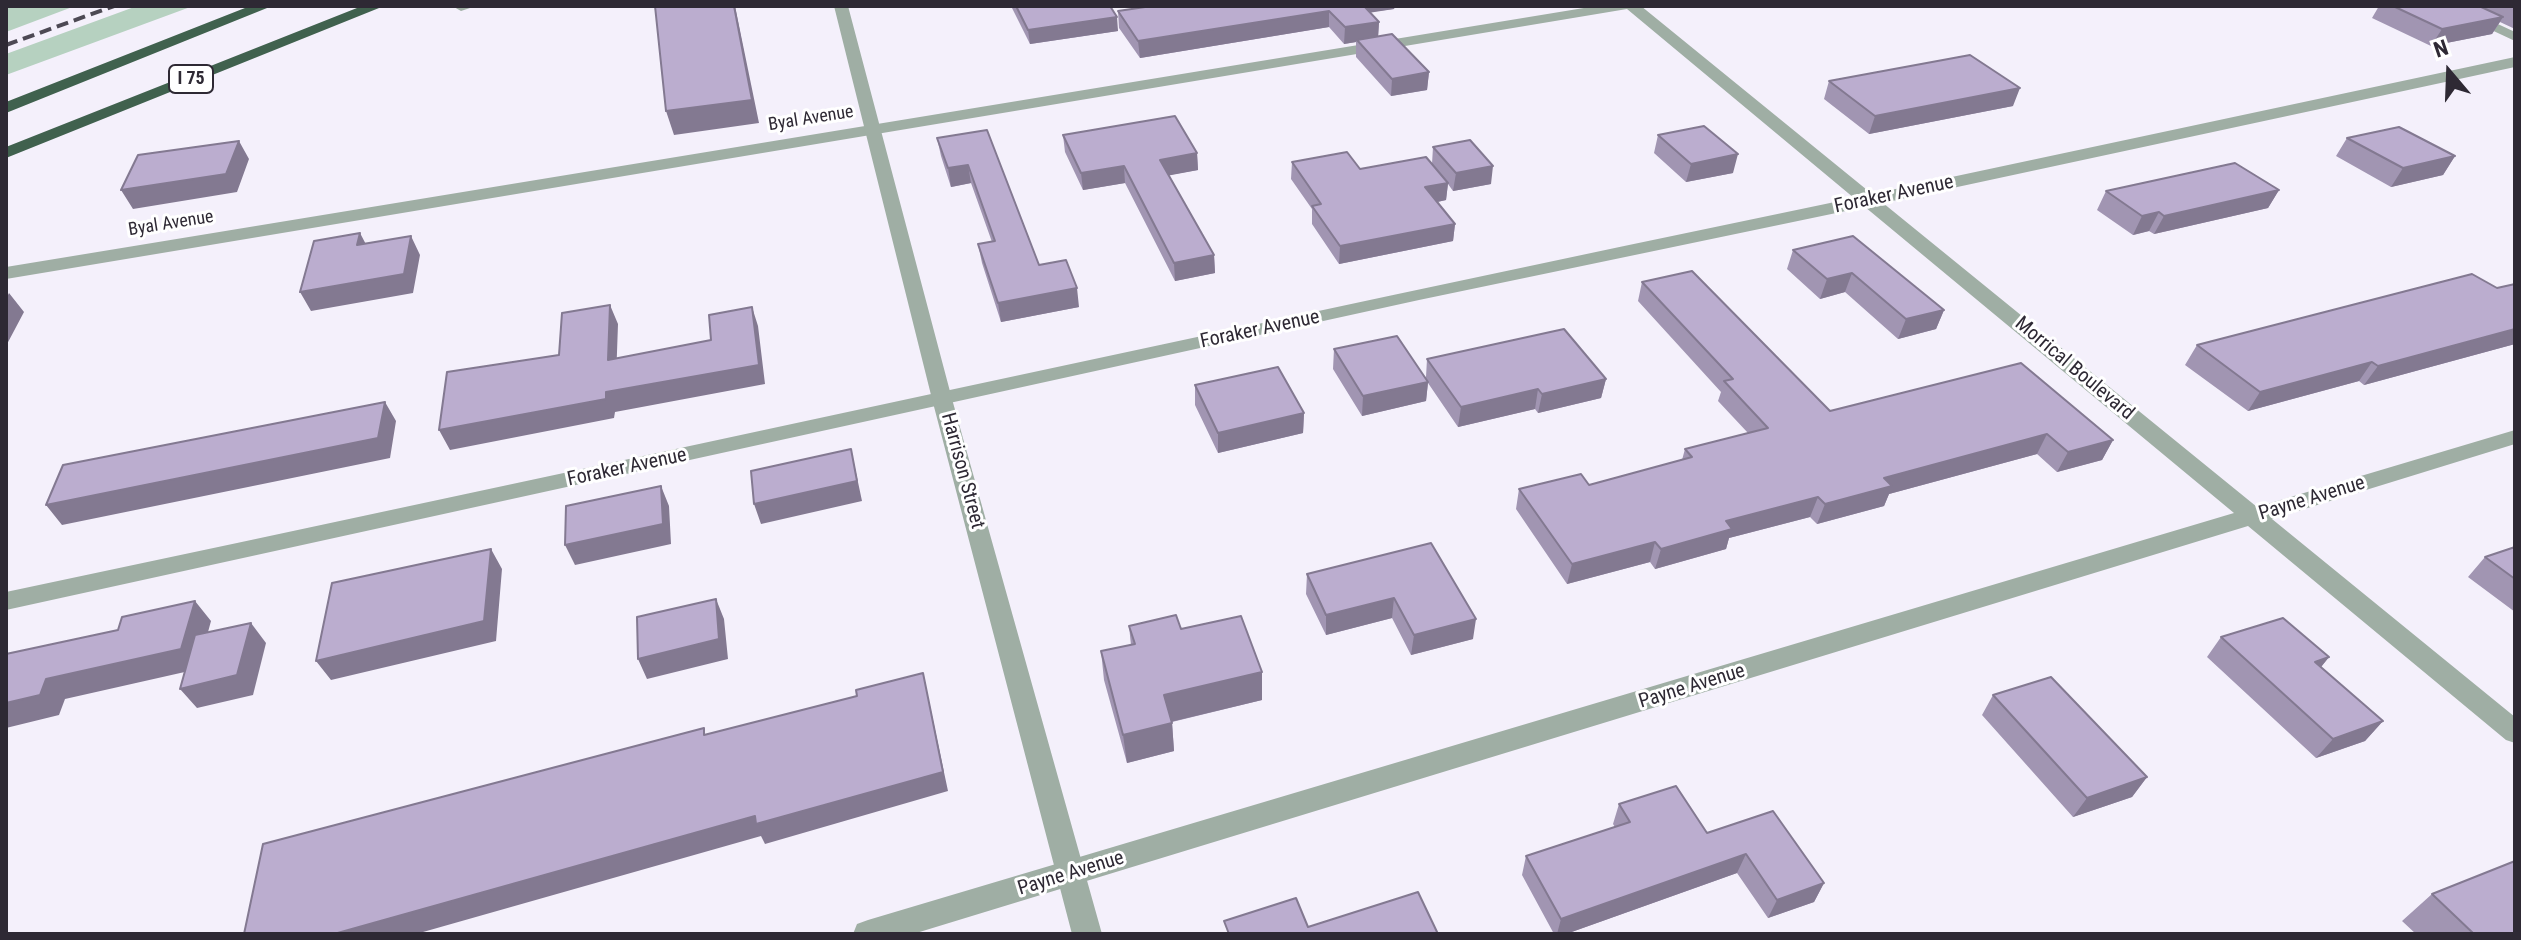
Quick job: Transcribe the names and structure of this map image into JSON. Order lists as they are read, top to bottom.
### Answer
{
  "streets": {
    "highway": ["I 75"],
    "street": [
      "Byal Avenue",
      "Foraker Avenue",
      "Morrical Boulevard",
      "Harrison Street",
      "Payne Avenue"
    ]
  },
  "crossings": [
    ["Byal Avenue", "Harrison Street"],
    ["Foraker Avenue", "Morrical Boulevard"],
    ["Foraker Avenue", "Harrison Street"],
    ["Morrical Boulevard", "Payne Avenue"],
    ["Harrison Street", "Payne Avenue"]
  ],
  "north": "top"
}
